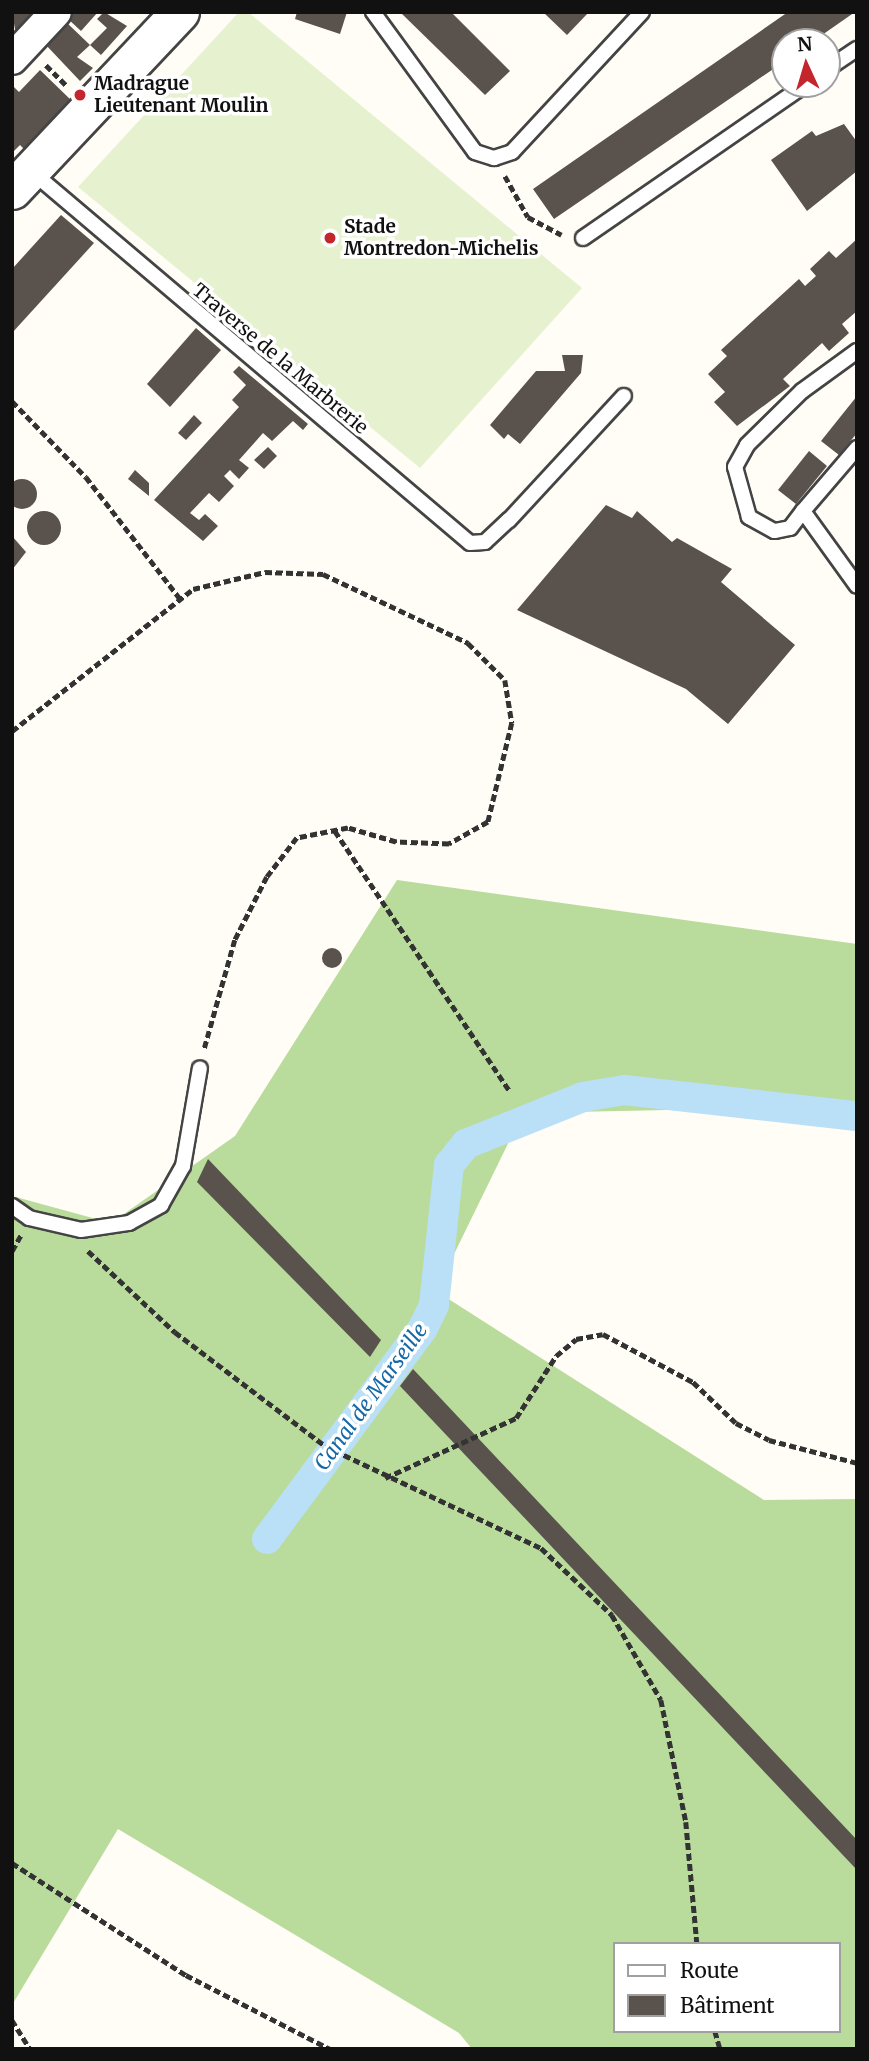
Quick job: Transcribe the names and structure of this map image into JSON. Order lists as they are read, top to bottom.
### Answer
{
  "streets": {
    "lane": ["Traverse de la Marbrerie"]
  },
  "water": ["Canal de Marseille"],
  "places": ["Madrague Lieutenant Moulin", "Stade Montredon-Michelis"],
  "legend": ["Route", "Bâtiment"],
  "north": "top"
}
